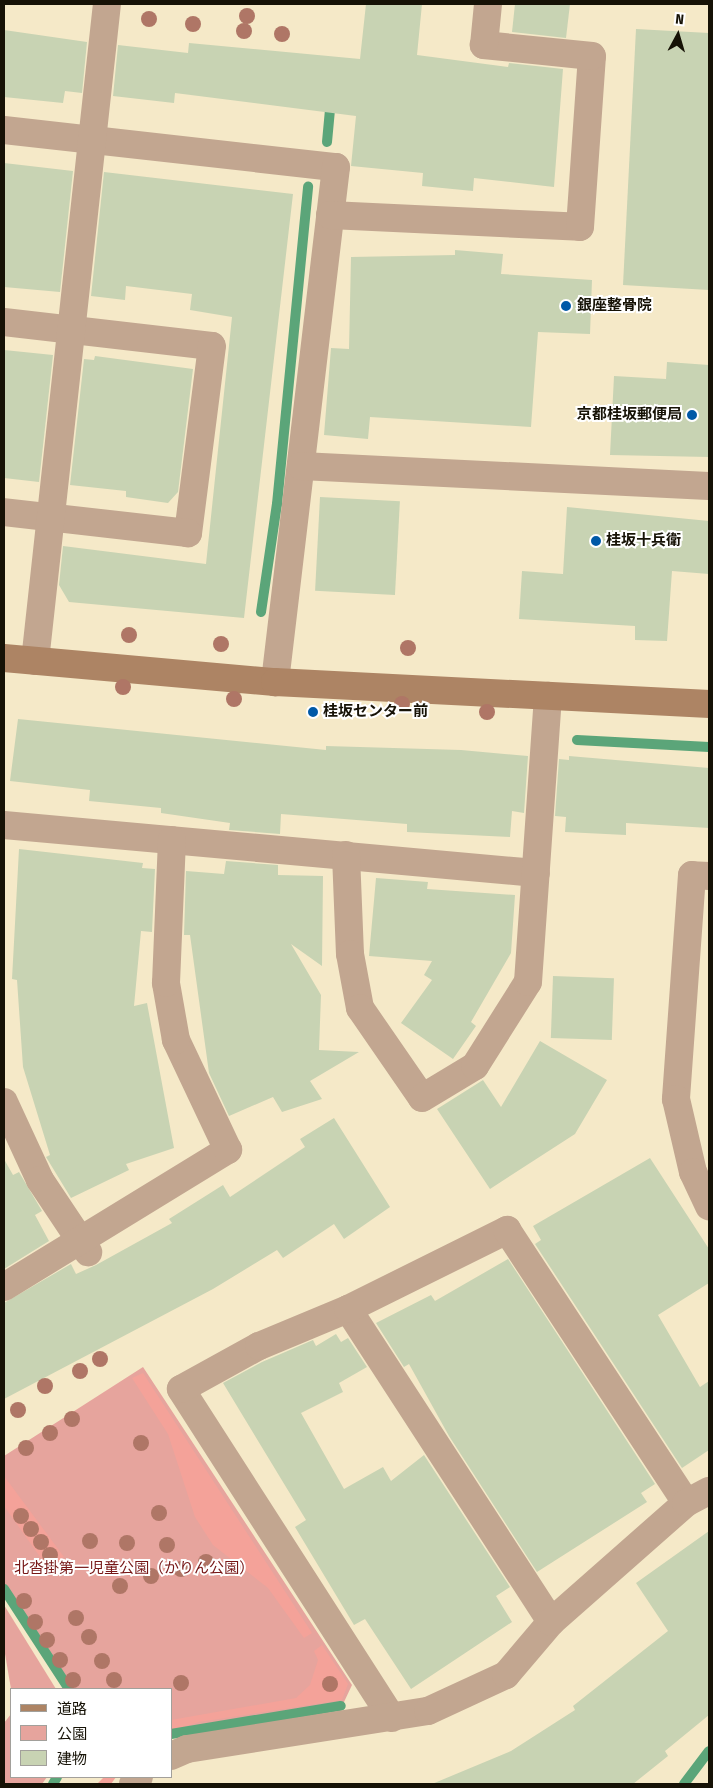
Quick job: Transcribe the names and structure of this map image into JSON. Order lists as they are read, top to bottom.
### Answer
{
  "parks": ["北沓掛第一児童公園（かりん公園）"],
  "places": [
    "銀座整骨院",
    "京都桂坂郵便局",
    "桂坂十兵衛",
    "桂坂センター前"
  ],
  "legend": ["道路", "公園", "建物"],
  "north": "top"
}
